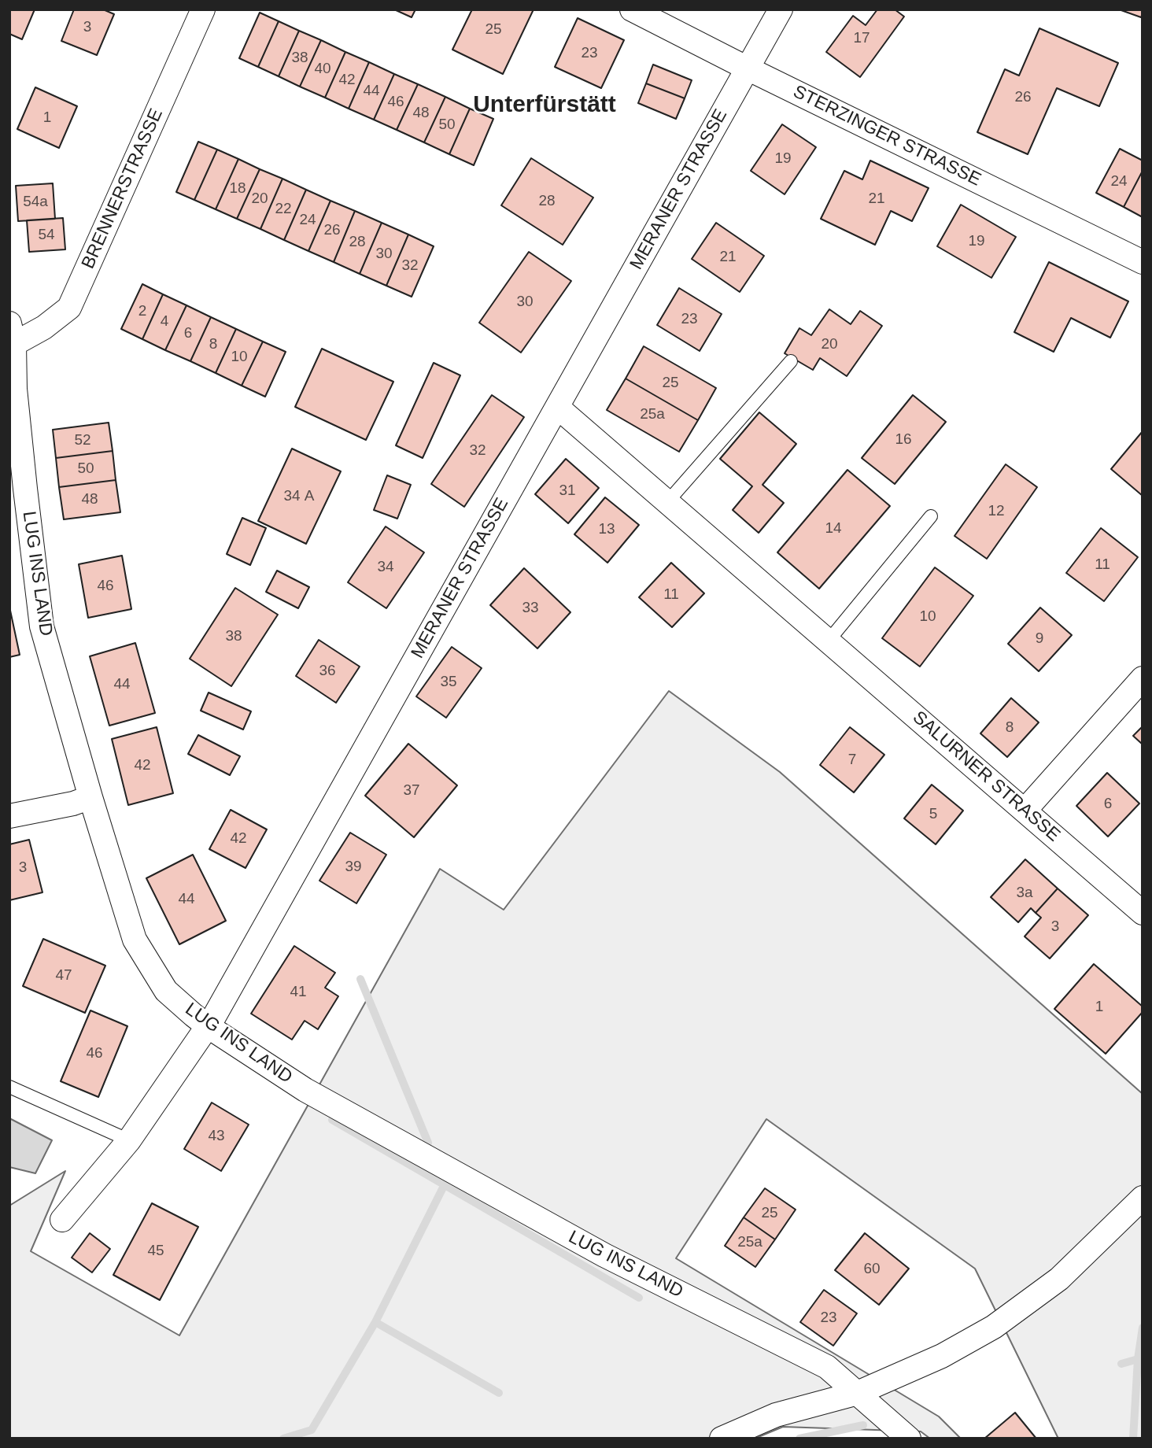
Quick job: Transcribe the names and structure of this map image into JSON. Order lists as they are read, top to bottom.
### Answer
{
  "streets": {
    "street": [
      "STERZINGER STRASSE",
      "BRENNERSTRASSE",
      "MERANER STRASSE",
      "LUG INS LAND",
      "SALURNER STRASSE"
    ]
  },
  "crossings": [
    ["STERZINGER STRASSE", "MERANER STRASSE"],
    ["BRENNERSTRASSE", "LUG INS LAND"],
    ["MERANER STRASSE", "LUG INS LAND"],
    ["MERANER STRASSE", "SALURNER STRASSE"]
  ],
  "districts": ["Unterfürstätt"],
  "house_numbers": [
    "3",
    "25",
    "17",
    "23",
    "38",
    "40",
    "42",
    "44",
    "26",
    "46",
    "48",
    "1",
    "50",
    "19",
    "24",
    "18",
    "20",
    "21",
    "28",
    "54a",
    "22",
    "24",
    "26",
    "54",
    "19",
    "28",
    "30",
    "21",
    "32",
    "30",
    "2",
    "23",
    "4",
    "6",
    "8",
    "20",
    "10",
    "25",
    "25a",
    "16",
    "52",
    "32",
    "50",
    "31",
    "34 A",
    "48",
    "12",
    "14",
    "13",
    "11",
    "34",
    "46",
    "11",
    "33",
    "10",
    "38",
    "9",
    "36",
    "35",
    "44",
    "8",
    "7",
    "42",
    "37",
    "6",
    "5",
    "42",
    "39",
    "3",
    "3a",
    "44",
    "3",
    "47",
    "41",
    "1",
    "46",
    "43",
    "25",
    "25a",
    "45",
    "60",
    "23"
  ]
}
